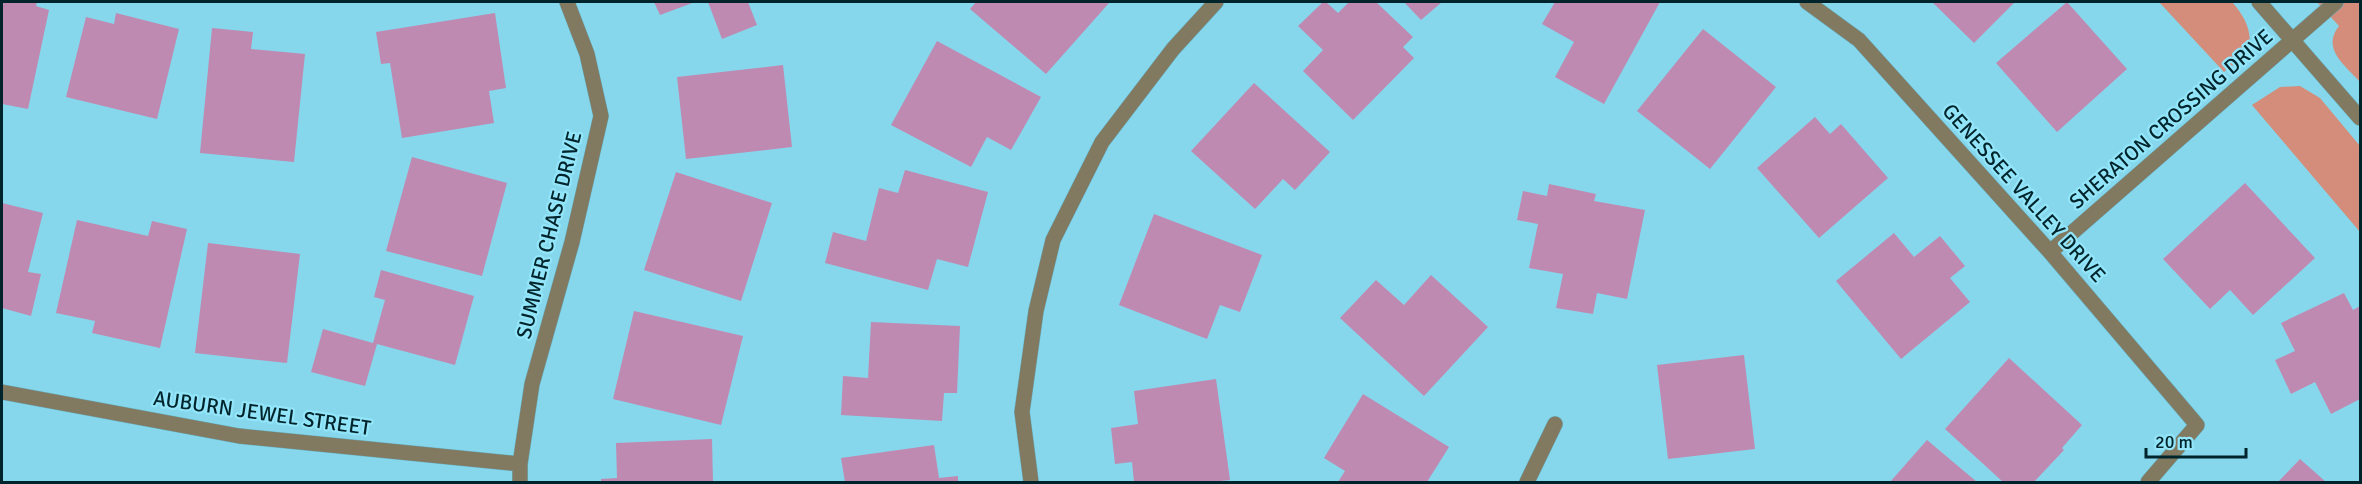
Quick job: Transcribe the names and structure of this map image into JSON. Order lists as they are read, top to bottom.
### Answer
{
  "streets": {
    "street": [
      "SHERATON CROSSING DRIVE",
      "GENESSEE VALLEY DRIVE",
      "SUMMER CHASE DRIVE",
      "AUBURN JEWEL STREET"
    ]
  },
  "crossings": [
    ["SHERATON CROSSING DRIVE", "GENESSEE VALLEY DRIVE"],
    ["SUMMER CHASE DRIVE", "AUBURN JEWEL STREET"]
  ],
  "scale_bar": "20 m"
}
